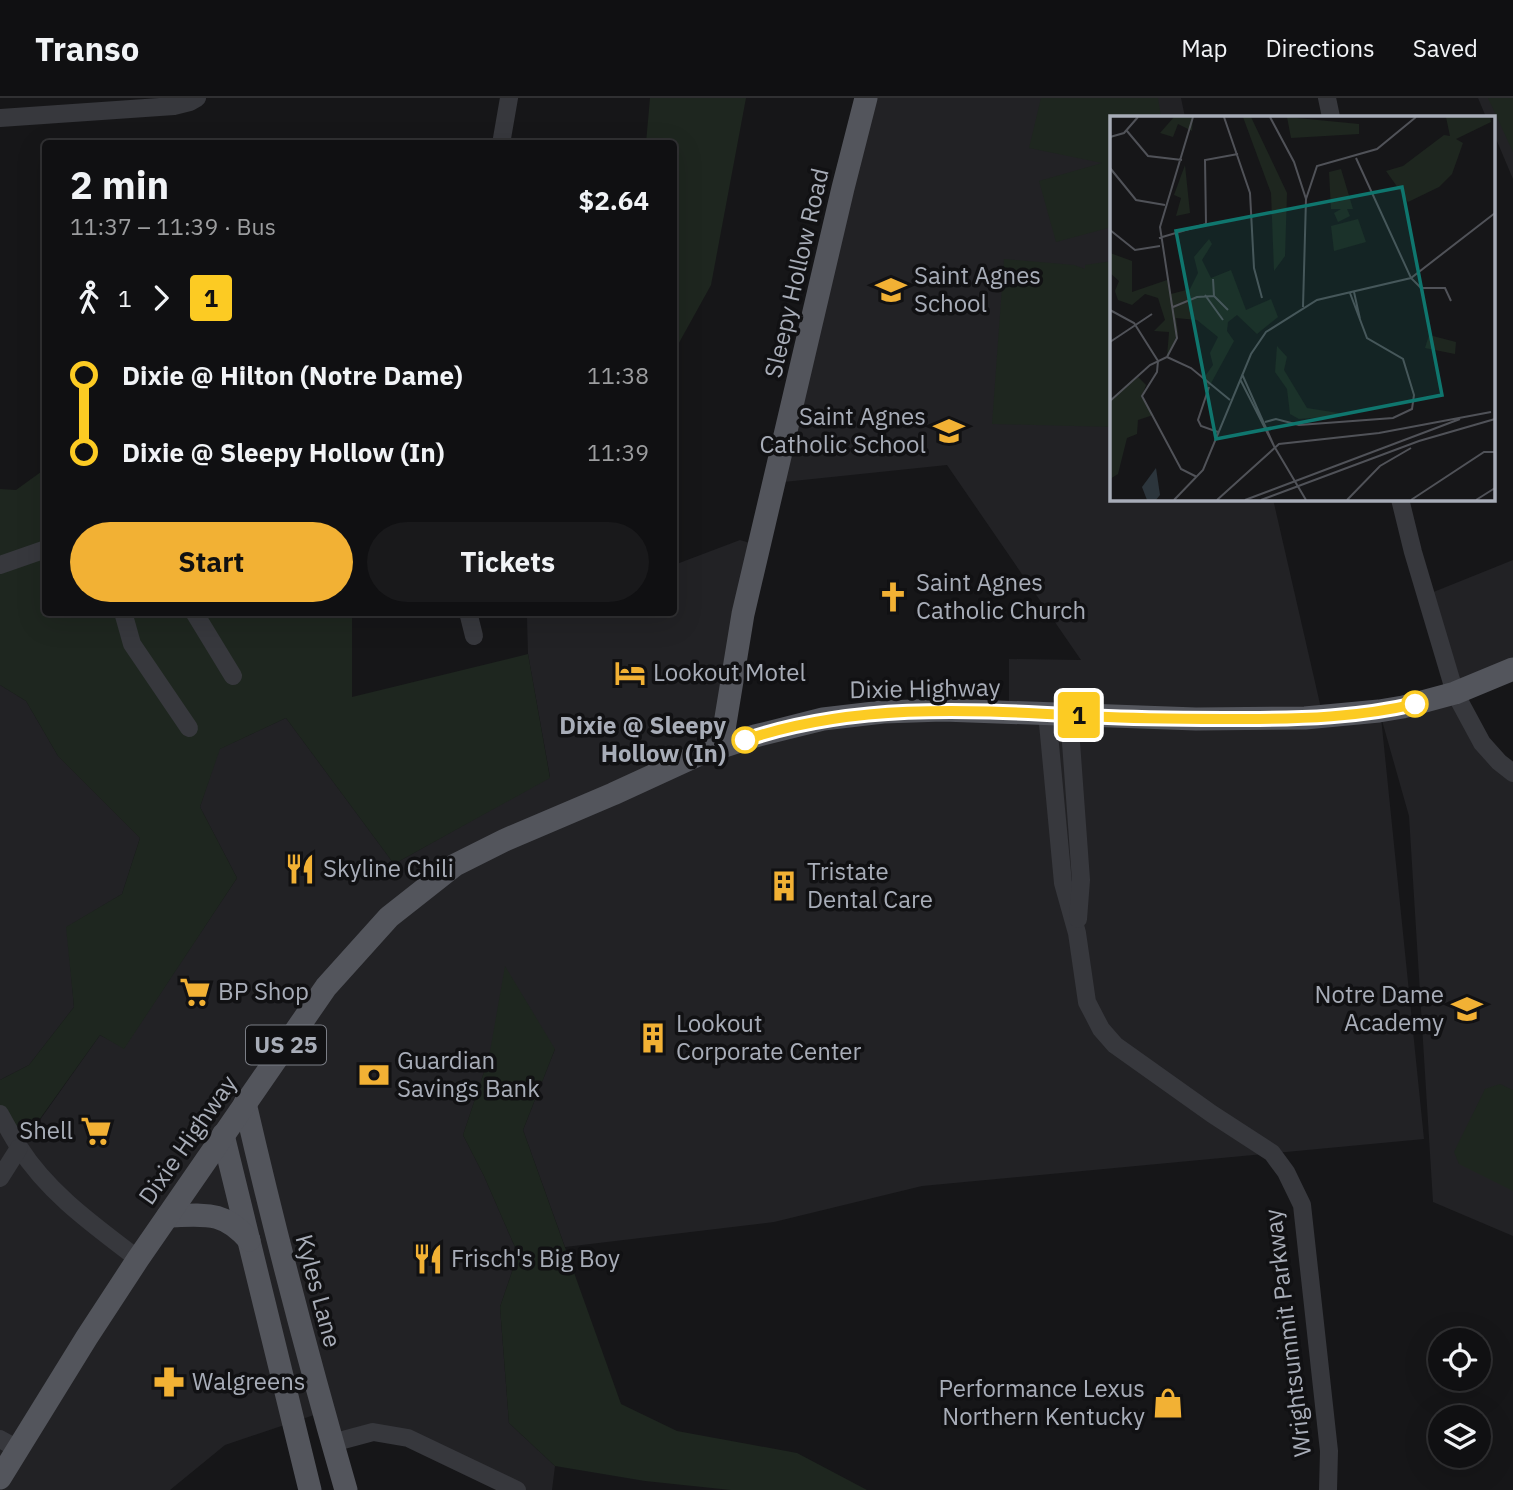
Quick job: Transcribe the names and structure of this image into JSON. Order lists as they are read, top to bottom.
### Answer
{
  "streets": {
    "main road": [
      "Sleepy Hollow Road",
      "Dixie Highway",
      "US 25",
      "Kyles Lane"
    ],
    "street": ["Wrightsummit Parkway"]
  },
  "crossings": [
    ["Sleepy Hollow Road", "Dixie Highway"],
    ["Dixie Highway", "Kyles Lane"],
    ["Dixie Highway", "Wrightsummit Parkway"]
  ],
  "places": {
    "school or university": ["Saint Agnes School", "Saint Agnes Catholic School", "Notre Dame Academy"],
    "church": ["Saint Agnes Catholic Church"],
    "hotel": ["Lookout Motel"],
    "other": ["Dixie @ Sleepy Hollow (In)"],
    "restaurant": ["Skyline Chili", "Frisch's Big Boy"],
    "building": ["Tristate Dental Care", "Lookout Corporate Center"],
    "supermarket": ["BP Shop", "Shell"],
    "bank": ["Guardian Savings Bank"],
    "pharmacy": ["Walgreens"],
    "shop": ["Performance Lexus Northern Kentucky"]
  },
  "lines": ["bus line 1"],
  "page": {
    "header": "Transo",
    "nav": ["Map", "Directions", "Saved"],
    "on_map": "1",
    "heading": ["2 min", "11:37 – 11:39 · Bus", "$2.64"],
    "legs": ["1", "1"],
    "list": [
      {
        "name": "Dixie @ Hilton (Notre Dame)",
        "value": "11:38"
      },
      {
        "name": "Dixie @ Sleepy Hollow (In)",
        "value": "11:39"
      }
    ],
    "buttons": ["Start", "Tickets"]
  }
}
